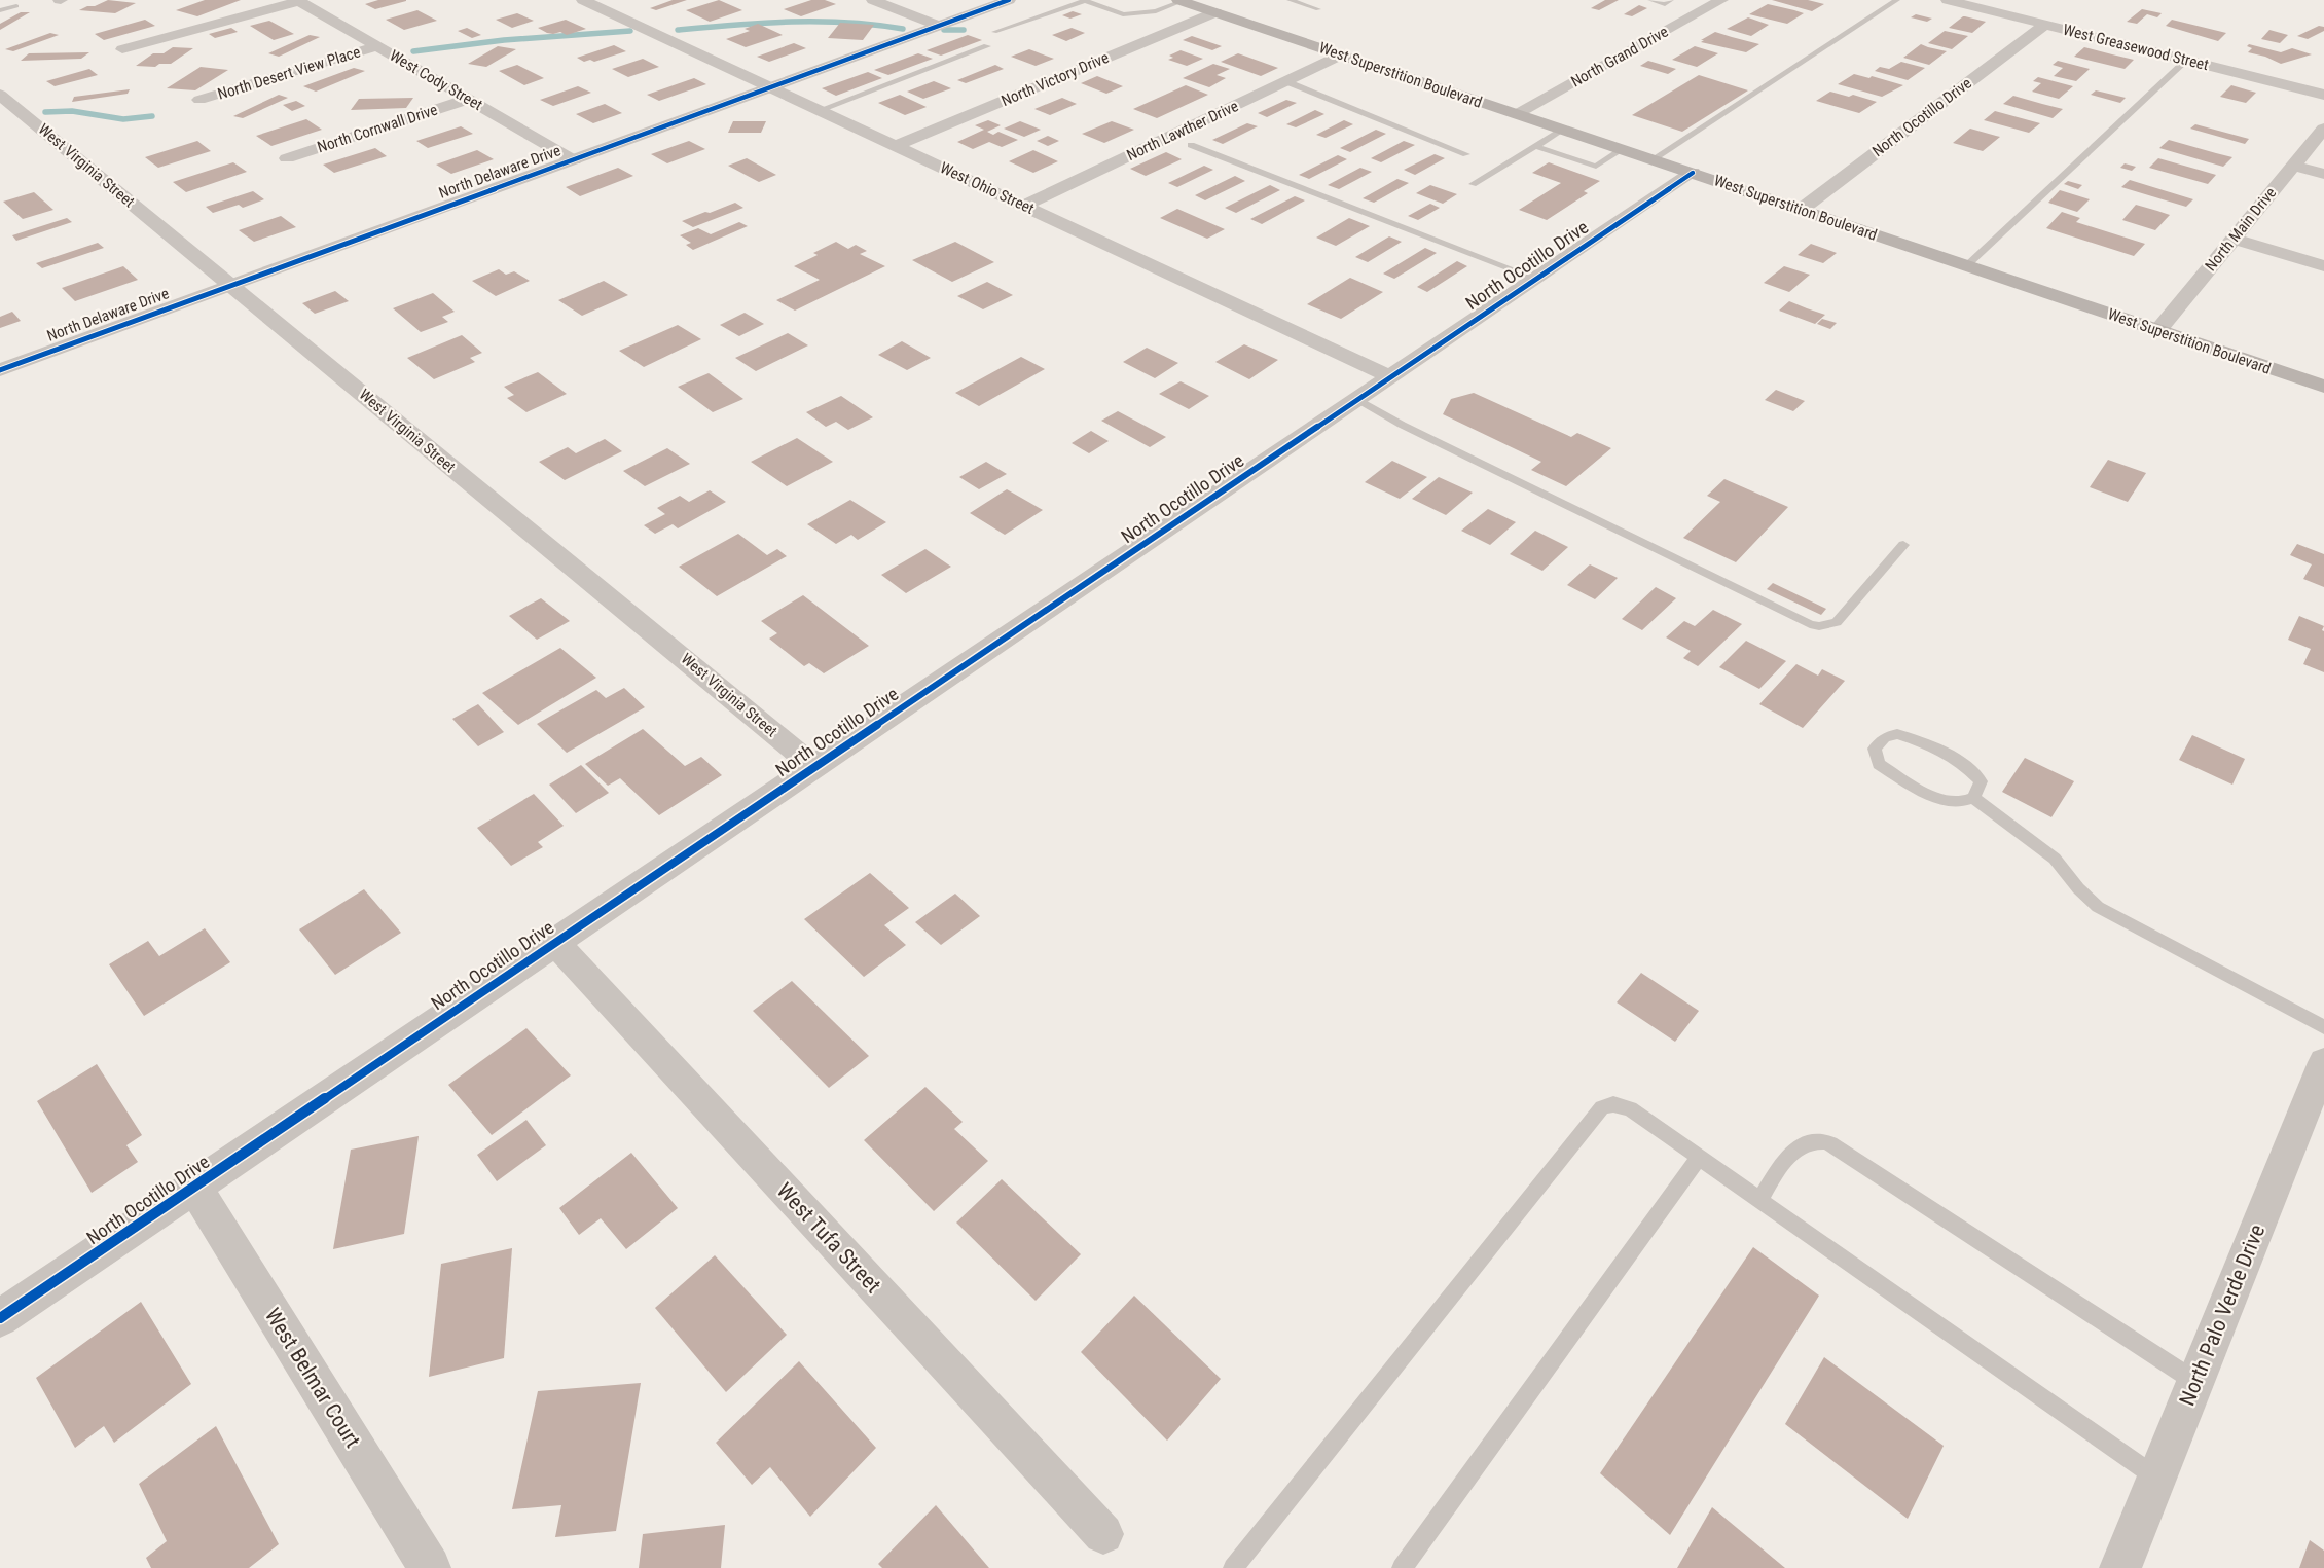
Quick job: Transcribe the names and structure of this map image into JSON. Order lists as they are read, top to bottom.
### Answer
{
  "streets": {
    "main road": ["West Superstition Boulevard"],
    "street": [
      "West Greasewood Street",
      "North Grand Drive",
      "North Desert View Place",
      "North Victory Drive",
      "West Cody Street",
      "North Ocotillo Drive",
      "North Cornwall Drive",
      "North Lawther Drive",
      "West Virginia Street",
      "North Delaware Drive",
      "West Ohio Street",
      "North Main Drive",
      "West Tufa Street",
      "North Palo Verde Drive",
      "West Belmar Court"
    ]
  },
  "crossings": [
    ["West Greasewood Street", "North Ocotillo Drive"],
    ["North Grand Drive", "West Superstition Boulevard"],
    ["North Desert View Place", "West Cody Street"],
    ["West Superstition Boulevard", "North Victory Drive"],
    ["West Superstition Boulevard", "North Ocotillo Drive"],
    ["West Superstition Boulevard", "North Lawther Drive"],
    ["West Superstition Boulevard", "North Main Drive"],
    ["North Victory Drive", "West Ohio Street"],
    ["West Cody Street", "North Cornwall Drive"],
    ["West Cody Street", "North Delaware Drive"],
    ["North Ocotillo Drive", "West Virginia Street"],
    ["North Ocotillo Drive", "West Ohio Street"],
    ["North Ocotillo Drive", "West Tufa Street"],
    ["North Ocotillo Drive", "West Belmar Court"],
    ["North Lawther Drive", "West Ohio Street"],
    ["West Virginia Street", "North Delaware Drive"],
    ["North Delaware Drive", "West Ohio Street"]
  ]
}
